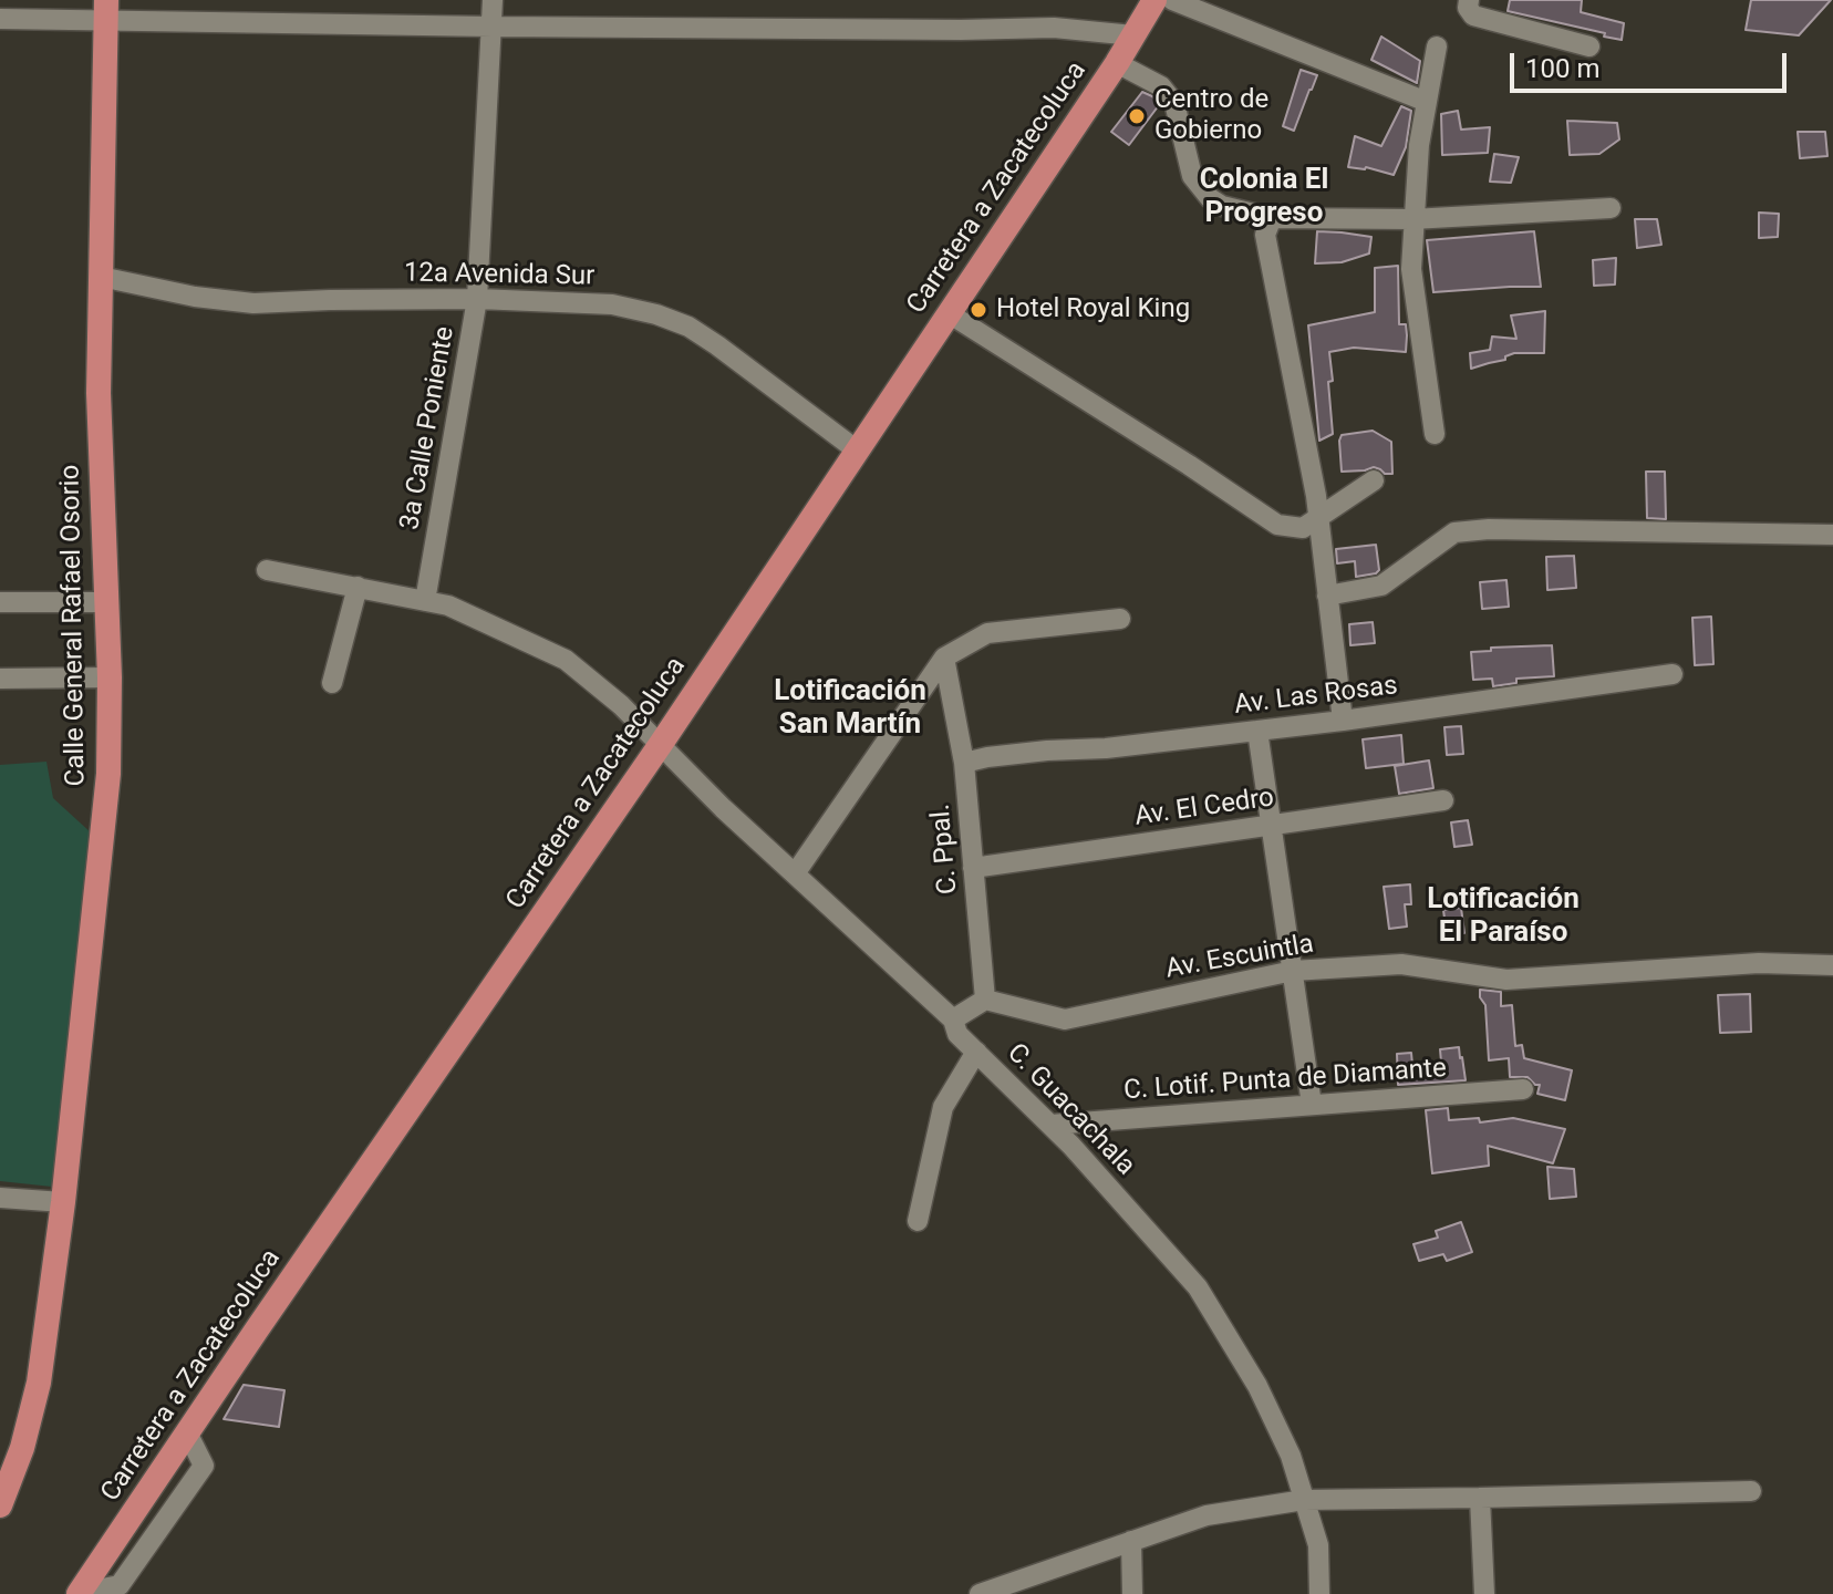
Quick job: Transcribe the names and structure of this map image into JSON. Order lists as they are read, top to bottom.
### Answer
{
  "streets": {
    "main road": ["Carretera a Zacatecoluca", "Calle General Rafael Osorio"],
    "street": [
      "12a Avenida Sur",
      "3a Calle Poniente",
      "Av. Las Rosas",
      "Av. El Cedro",
      "C. Ppal.",
      "Av. Escuintla",
      "C. Lotif. Punta de Diamante",
      "C. Guacachala"
    ]
  },
  "crossings": [
    ["Carretera a Zacatecoluca", "12a Avenida Sur"],
    ["Carretera a Zacatecoluca", "C. Guacachala"],
    ["12a Avenida Sur", "3a Calle Poniente"],
    ["12a Avenida Sur", "Calle General Rafael Osorio"],
    ["3a Calle Poniente", "C. Guacachala"],
    ["Av. Las Rosas", "C. Ppal."],
    ["Av. El Cedro", "C. Ppal."],
    ["C. Ppal.", "Av. Escuintla"],
    ["C. Lotif. Punta de Diamante", "C. Guacachala"]
  ],
  "districts": ["Colonia El Progreso", "Lotificación San Martín", "Lotificación El Paraíso"],
  "places": ["Centro de Gobierno", "Hotel Royal King"],
  "scale_bar": "100 m"
}
